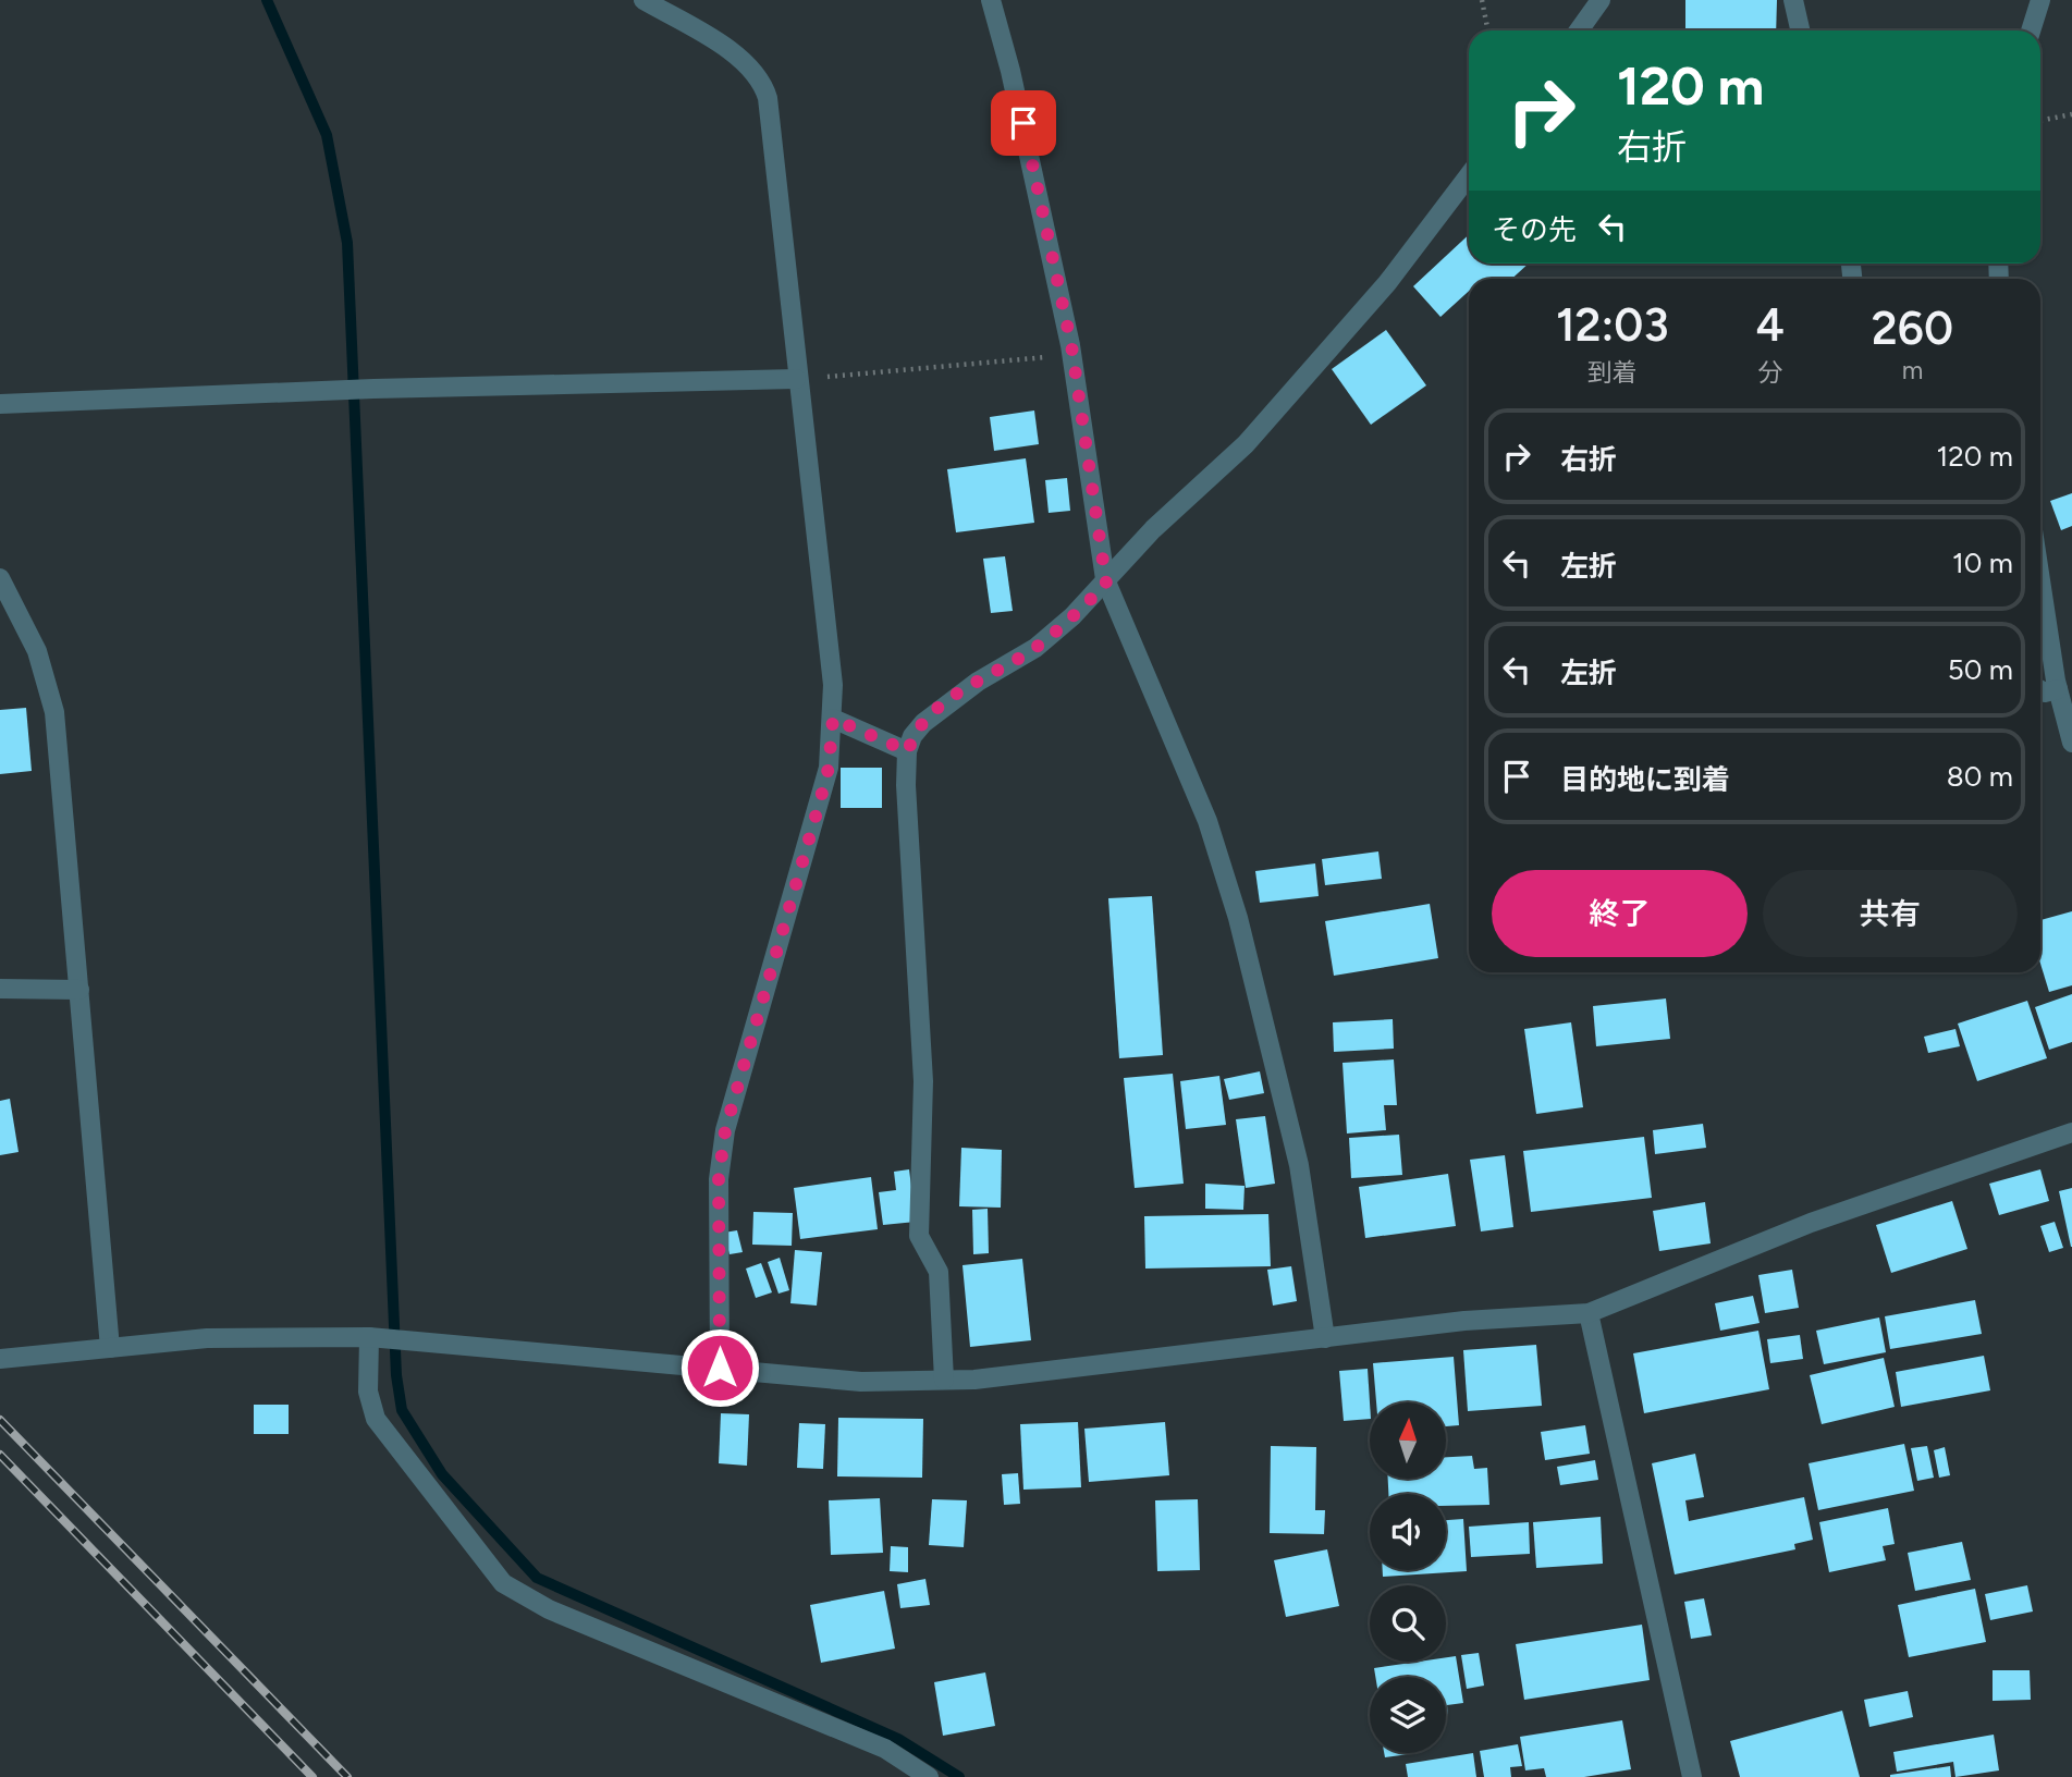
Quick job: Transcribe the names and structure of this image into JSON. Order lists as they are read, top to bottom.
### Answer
{
  "north": "top",
  "page": {
    "turn": ["120 m", "右折"],
    "then": "その先",
    "eta": [
      "12:03",
      "到着",
      "4",
      "分",
      "260",
      "m"
    ],
    "list": [
      {
        "name": "右折",
        "value": "120 m"
      },
      {
        "name": "左折",
        "value": "10 m"
      },
      {
        "name": "左折",
        "value": "50 m"
      },
      {
        "name": "目的地に到着",
        "value": "80 m"
      }
    ],
    "buttons": ["終了", "共有"]
  }
}
